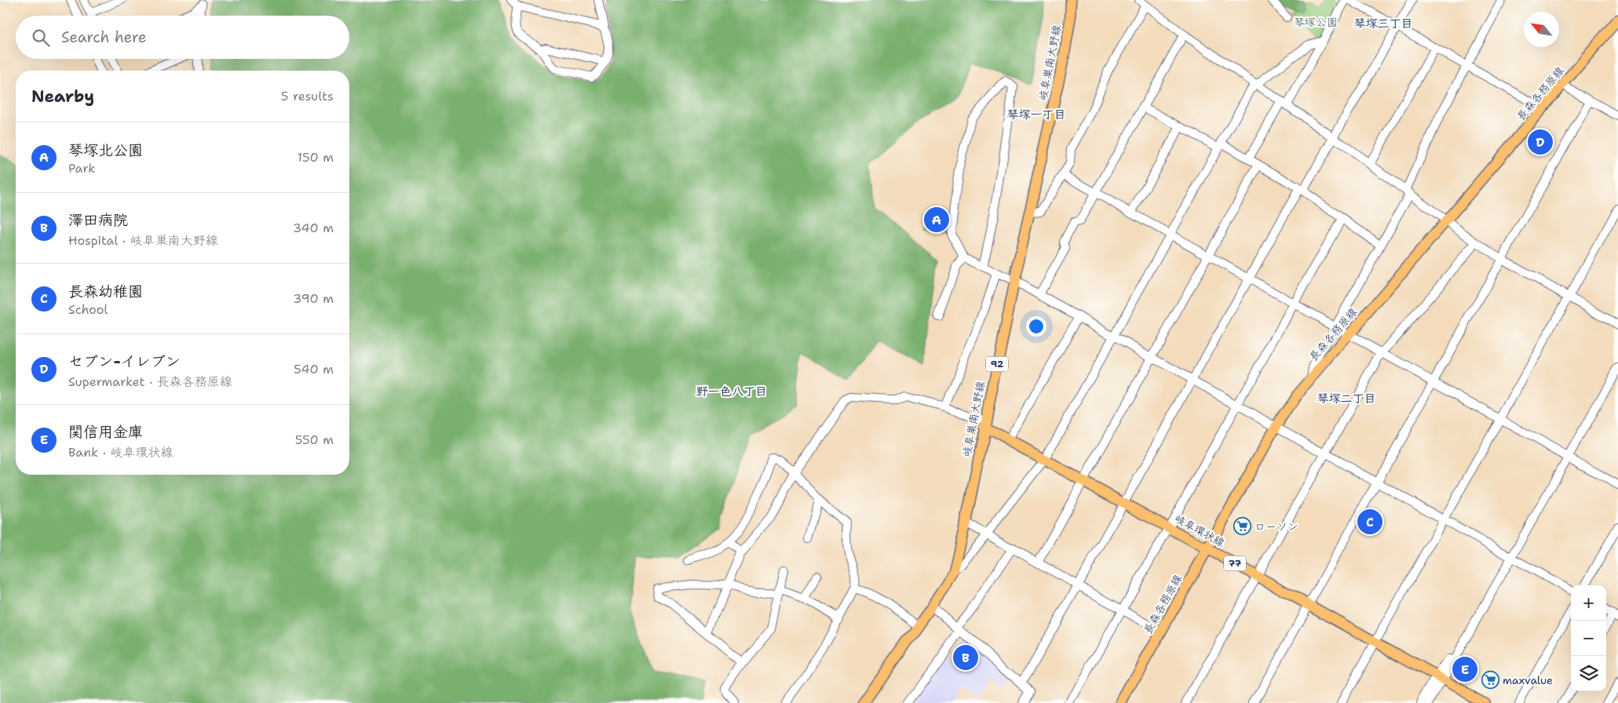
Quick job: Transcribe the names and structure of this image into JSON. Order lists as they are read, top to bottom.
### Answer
{
  "streets": {
    "main road": [
      "岐阜巣南大野線",
      "長森各務原線",
      "92",
      "岐阜環状線",
      "77"
    ]
  },
  "crossings": [
    ["岐阜巣南大野線", "岐阜環状線"],
    ["長森各務原線", "岐阜環状線"]
  ],
  "districts": [
    "琴塚三丁目",
    "琴塚一丁目",
    "野一色八丁目",
    "琴塚二丁目"
  ],
  "parks": ["琴塚公園"],
  "places": {
    "supermarket": ["ローソン", "maxvalue"]
  },
  "north": "top left",
  "page": {
    "search": "Search here",
    "heading": ["Nearby", "5 results"],
    "list": [
      {
        "mark": "A",
        "name": "琴塚北公園",
        "note": "Park",
        "value": "150 m"
      },
      {
        "mark": "B",
        "name": "澤田病院",
        "note": "Hospital · 岐阜巣南大野線",
        "value": "340 m"
      },
      {
        "mark": "C",
        "name": "長森幼稚園",
        "note": "School",
        "value": "390 m"
      },
      {
        "mark": "D",
        "name": "セブン-イレブン",
        "note": "Supermarket · 長森各務原線",
        "value": "540 m"
      },
      {
        "mark": "E",
        "name": "関信用金庫",
        "note": "Bank · 岐阜環状線",
        "value": "550 m"
      }
    ],
    "pins": [
      "D",
      "A",
      "C",
      "B",
      "E"
    ],
    "map_buttons": ["+", "−"]
  }
}
